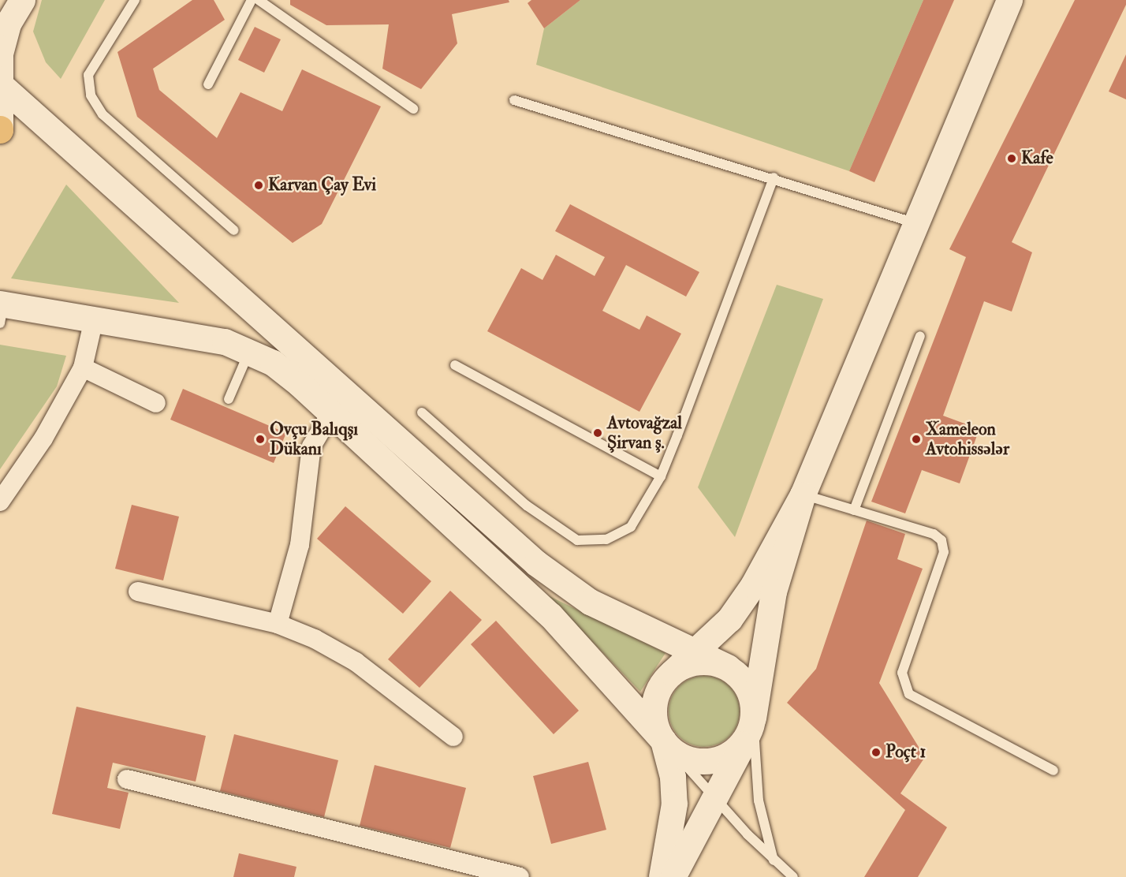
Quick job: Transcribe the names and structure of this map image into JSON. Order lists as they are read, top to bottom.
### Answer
{
  "places": [
    "Kafe",
    "Karvan Çay Evi",
    "Avtovağzal Şirvan ş.",
    "Ovçu Balıqşı Dükanı",
    "Xameleon Avtohissələr",
    "Poçt 1"
  ]
}
